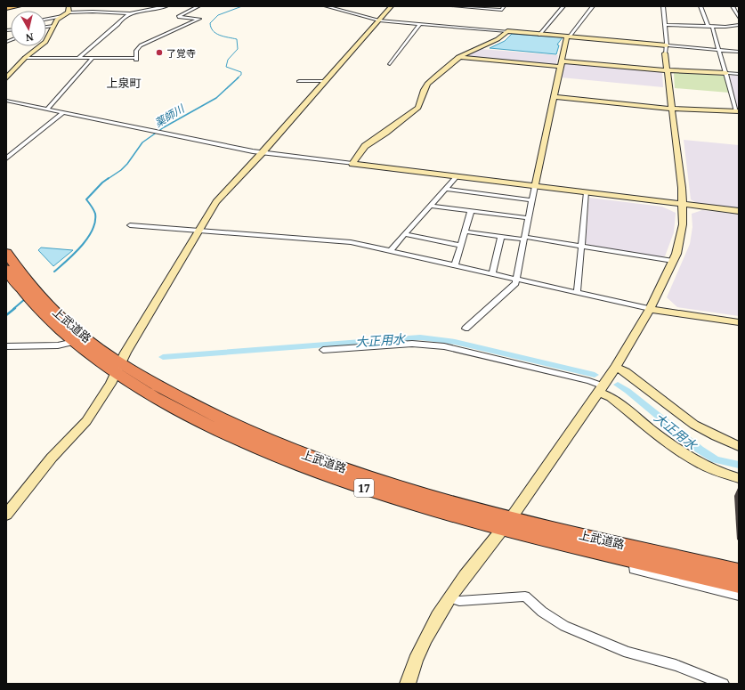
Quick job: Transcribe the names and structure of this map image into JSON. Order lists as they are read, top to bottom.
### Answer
{
  "streets": {
    "highway": ["上武道路", "17"]
  },
  "districts": ["上泉町"],
  "water": ["薬師川", "大正用水"],
  "places": ["了覚寺"],
  "north": "bottom"
}
